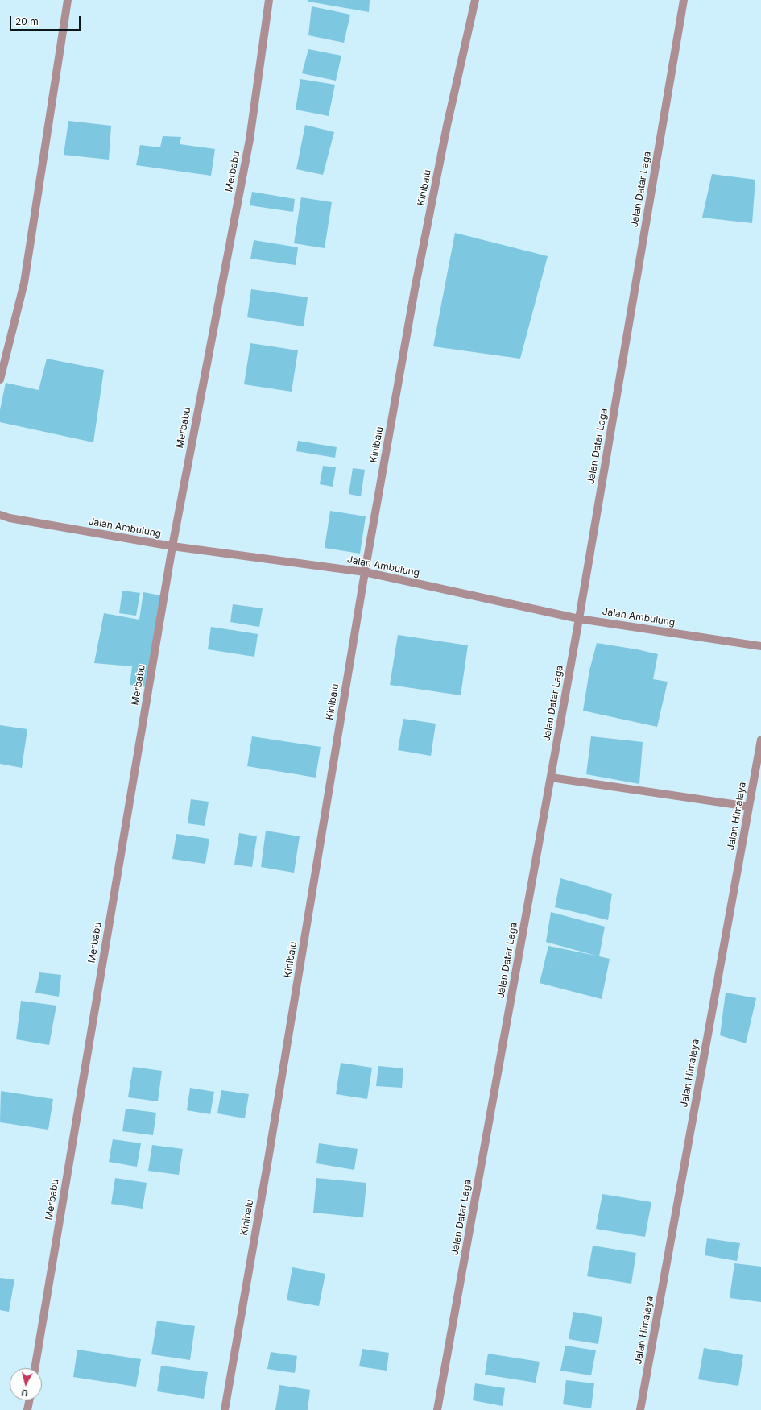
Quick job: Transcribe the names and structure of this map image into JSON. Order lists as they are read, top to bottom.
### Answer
{
  "streets": {
    "street": [
      "Merbabu",
      "Kinibalu",
      "Jalan Datar Laga",
      "Jalan Ambulung",
      "Jalan Himalaya"
    ]
  },
  "crossings": [
    ["Merbabu", "Jalan Ambulung"],
    ["Kinibalu", "Jalan Ambulung"],
    ["Jalan Datar Laga", "Jalan Ambulung"]
  ],
  "scale_bar": "20 m",
  "north": "bottom"
}
